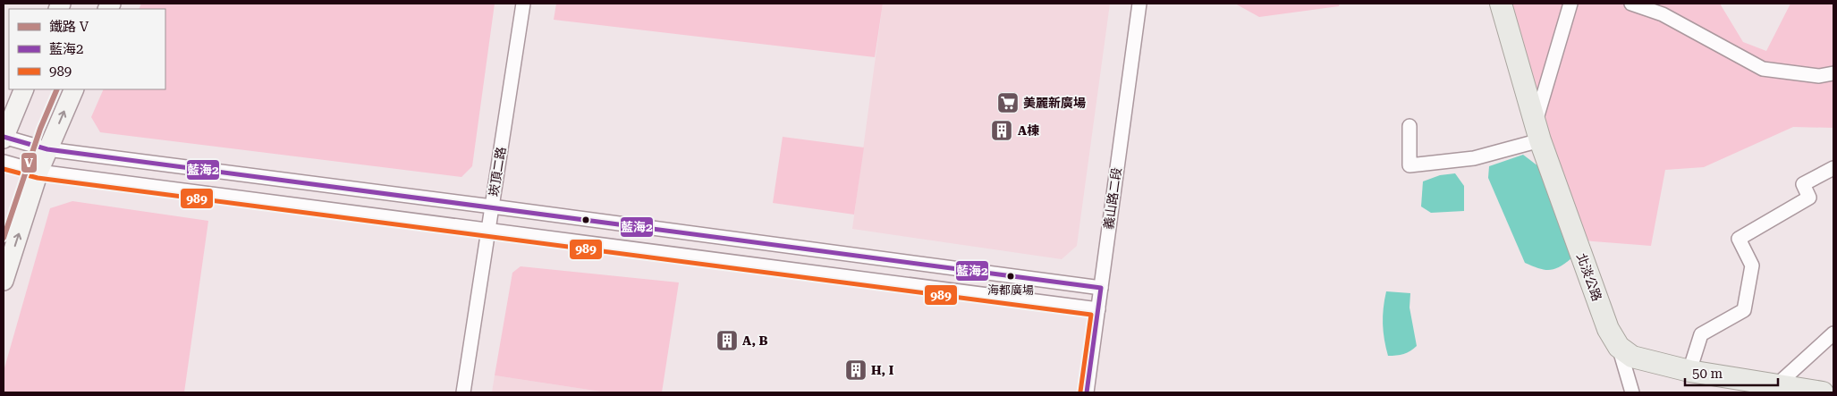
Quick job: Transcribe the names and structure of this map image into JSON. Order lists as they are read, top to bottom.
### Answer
{
  "streets": {
    "main road": ["北淡公路"],
    "street": ["崁頂二路", "義山路二段"]
  },
  "places": {
    "supermarket": ["美麗新廣場"],
    "building": ["A棟", "A, B", "H, I"],
    "other": ["海都廣場"]
  },
  "lines": ["rail line V", "transit line 藍海2", "transit line 989"],
  "legend": ["鐵路 V", "藍海2", "989"],
  "scale_bar": "50 m"
}
